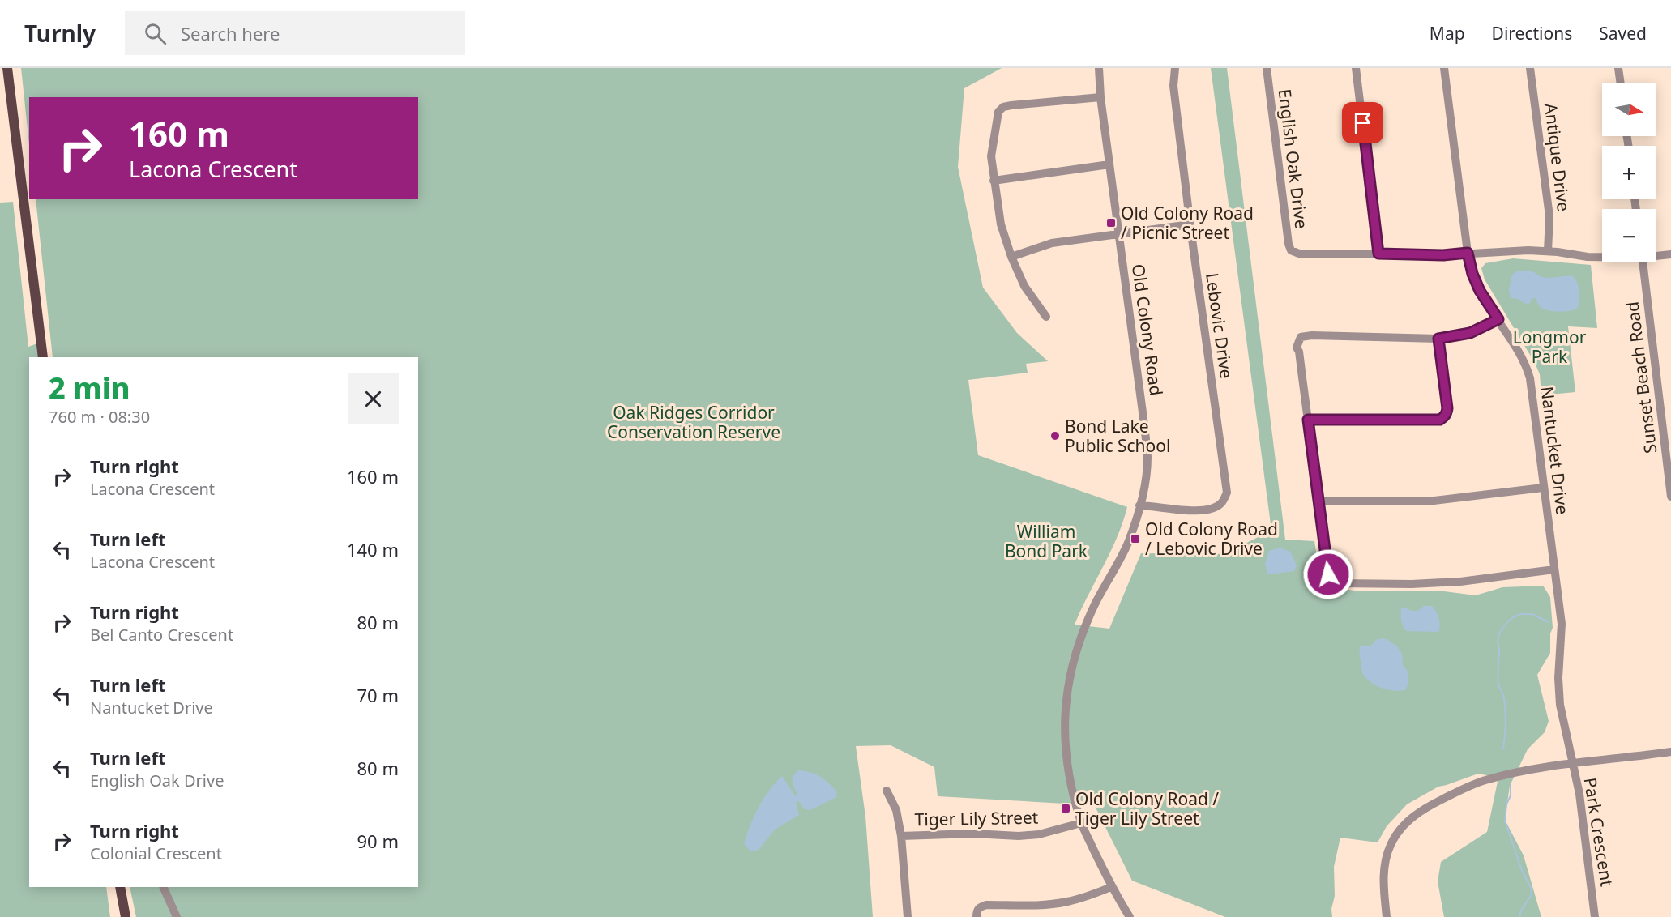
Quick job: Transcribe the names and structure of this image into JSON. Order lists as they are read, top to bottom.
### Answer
{
  "streets": {
    "street": [
      "Antique Drive",
      "English Oak Drive",
      "Lebovic Drive",
      "Old Colony Road",
      "Sunset Beach Road",
      "Nantucket Drive",
      "Tiger Lily Street",
      "Park Crescent"
    ]
  },
  "crossings": [
    ["Antique Drive", "English Oak Drive"],
    ["English Oak Drive", "Nantucket Drive"],
    ["Lebovic Drive", "Old Colony Road"],
    ["Old Colony Road", "Tiger Lily Street"],
    ["Nantucket Drive", "Park Crescent"]
  ],
  "parks": ["Longmor Park", "Oak Ridges Corridor Conservation Reserve", "William Bond Park"],
  "places": {
    "transit": ["Old Colony Road / Picnic Street", "Old Colony Road / Lebovic Drive", "Old Colony Road / Tiger Lily Street"],
    "other": ["Bond Lake Public School"]
  },
  "north": "right",
  "page": {
    "header": "Turnly",
    "search": "Search here",
    "nav": ["Map", "Directions", "Saved"],
    "map_buttons": ["+", "−"],
    "turn": ["160 m", "Lacona Crescent"],
    "heading": ["2 min", "760 m · 08:30"],
    "list": [
      {
        "name": "Turn right",
        "note": "Lacona Crescent",
        "value": "160 m"
      },
      {
        "name": "Turn left",
        "note": "Lacona Crescent",
        "value": "140 m"
      },
      {
        "name": "Turn right",
        "note": "Bel Canto Crescent",
        "value": "80 m"
      },
      {
        "name": "Turn left",
        "note": "Nantucket Drive",
        "value": "70 m"
      },
      {
        "name": "Turn left",
        "note": "English Oak Drive",
        "value": "80 m"
      },
      {
        "name": "Turn right",
        "note": "Colonial Crescent",
        "value": "90 m"
      }
    ]
  }
}
